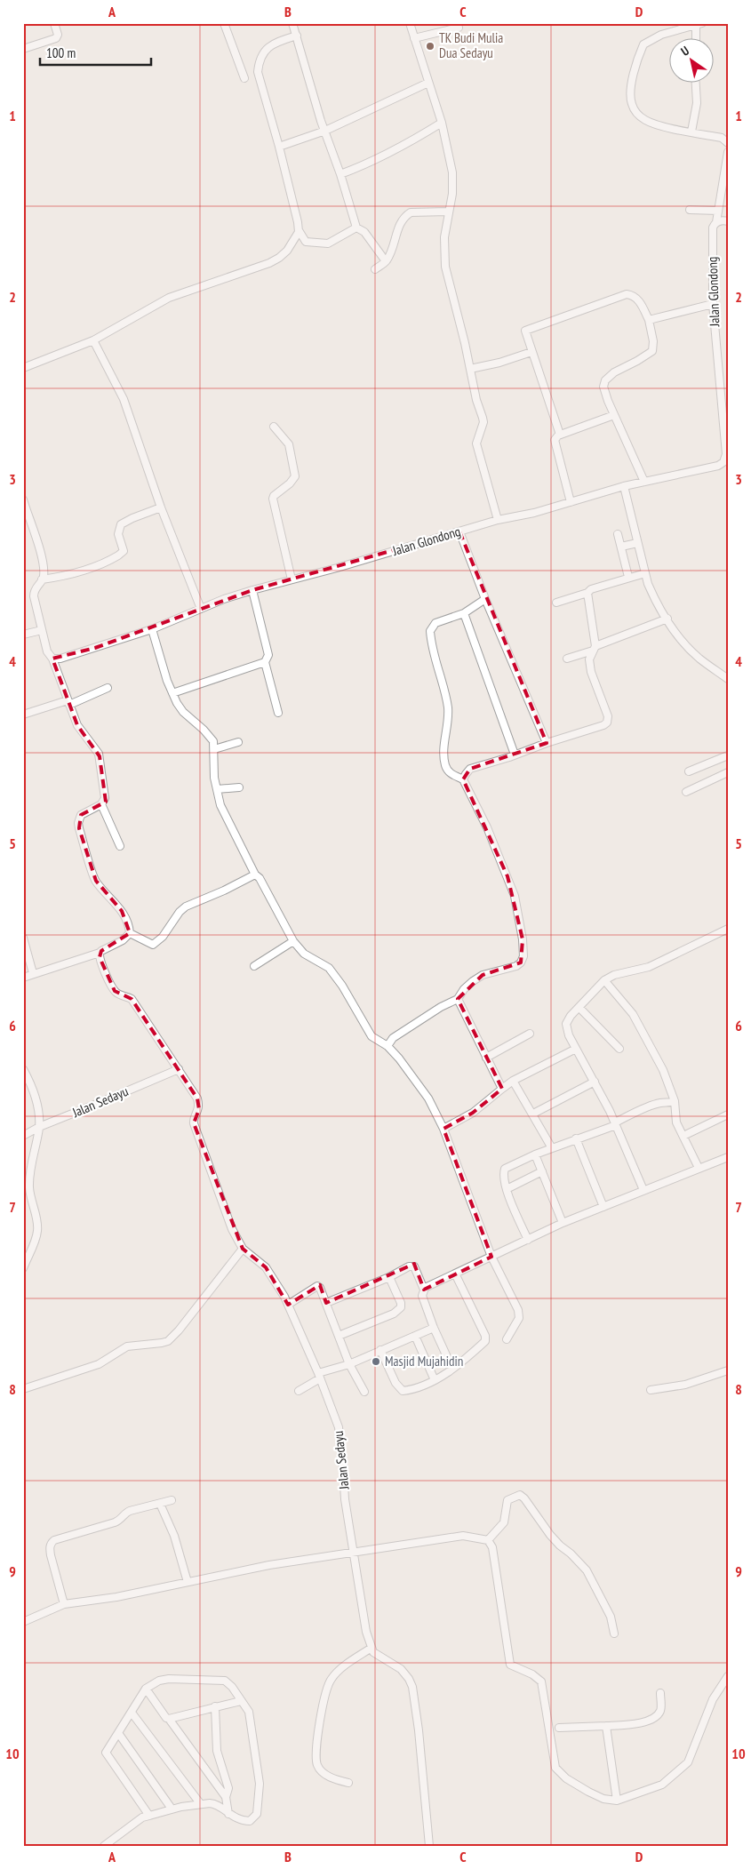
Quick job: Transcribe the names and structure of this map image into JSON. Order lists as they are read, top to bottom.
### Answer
{
  "streets": {
    "street": ["Jalan Glondong", "Jalan Sedayu"]
  },
  "places": ["TK Budi Mulia Dua Sedayu", "Masjid Mujahidin"],
  "scale_bar": "100 m",
  "north": "top left",
  "grid": {
    "columns": [
      "A",
      "B",
      "C",
      "D"
    ],
    "rows": [
      "1",
      "2",
      "3",
      "4",
      "5",
      "6",
      "7",
      "8",
      "9",
      "10"
    ]
  }
}
